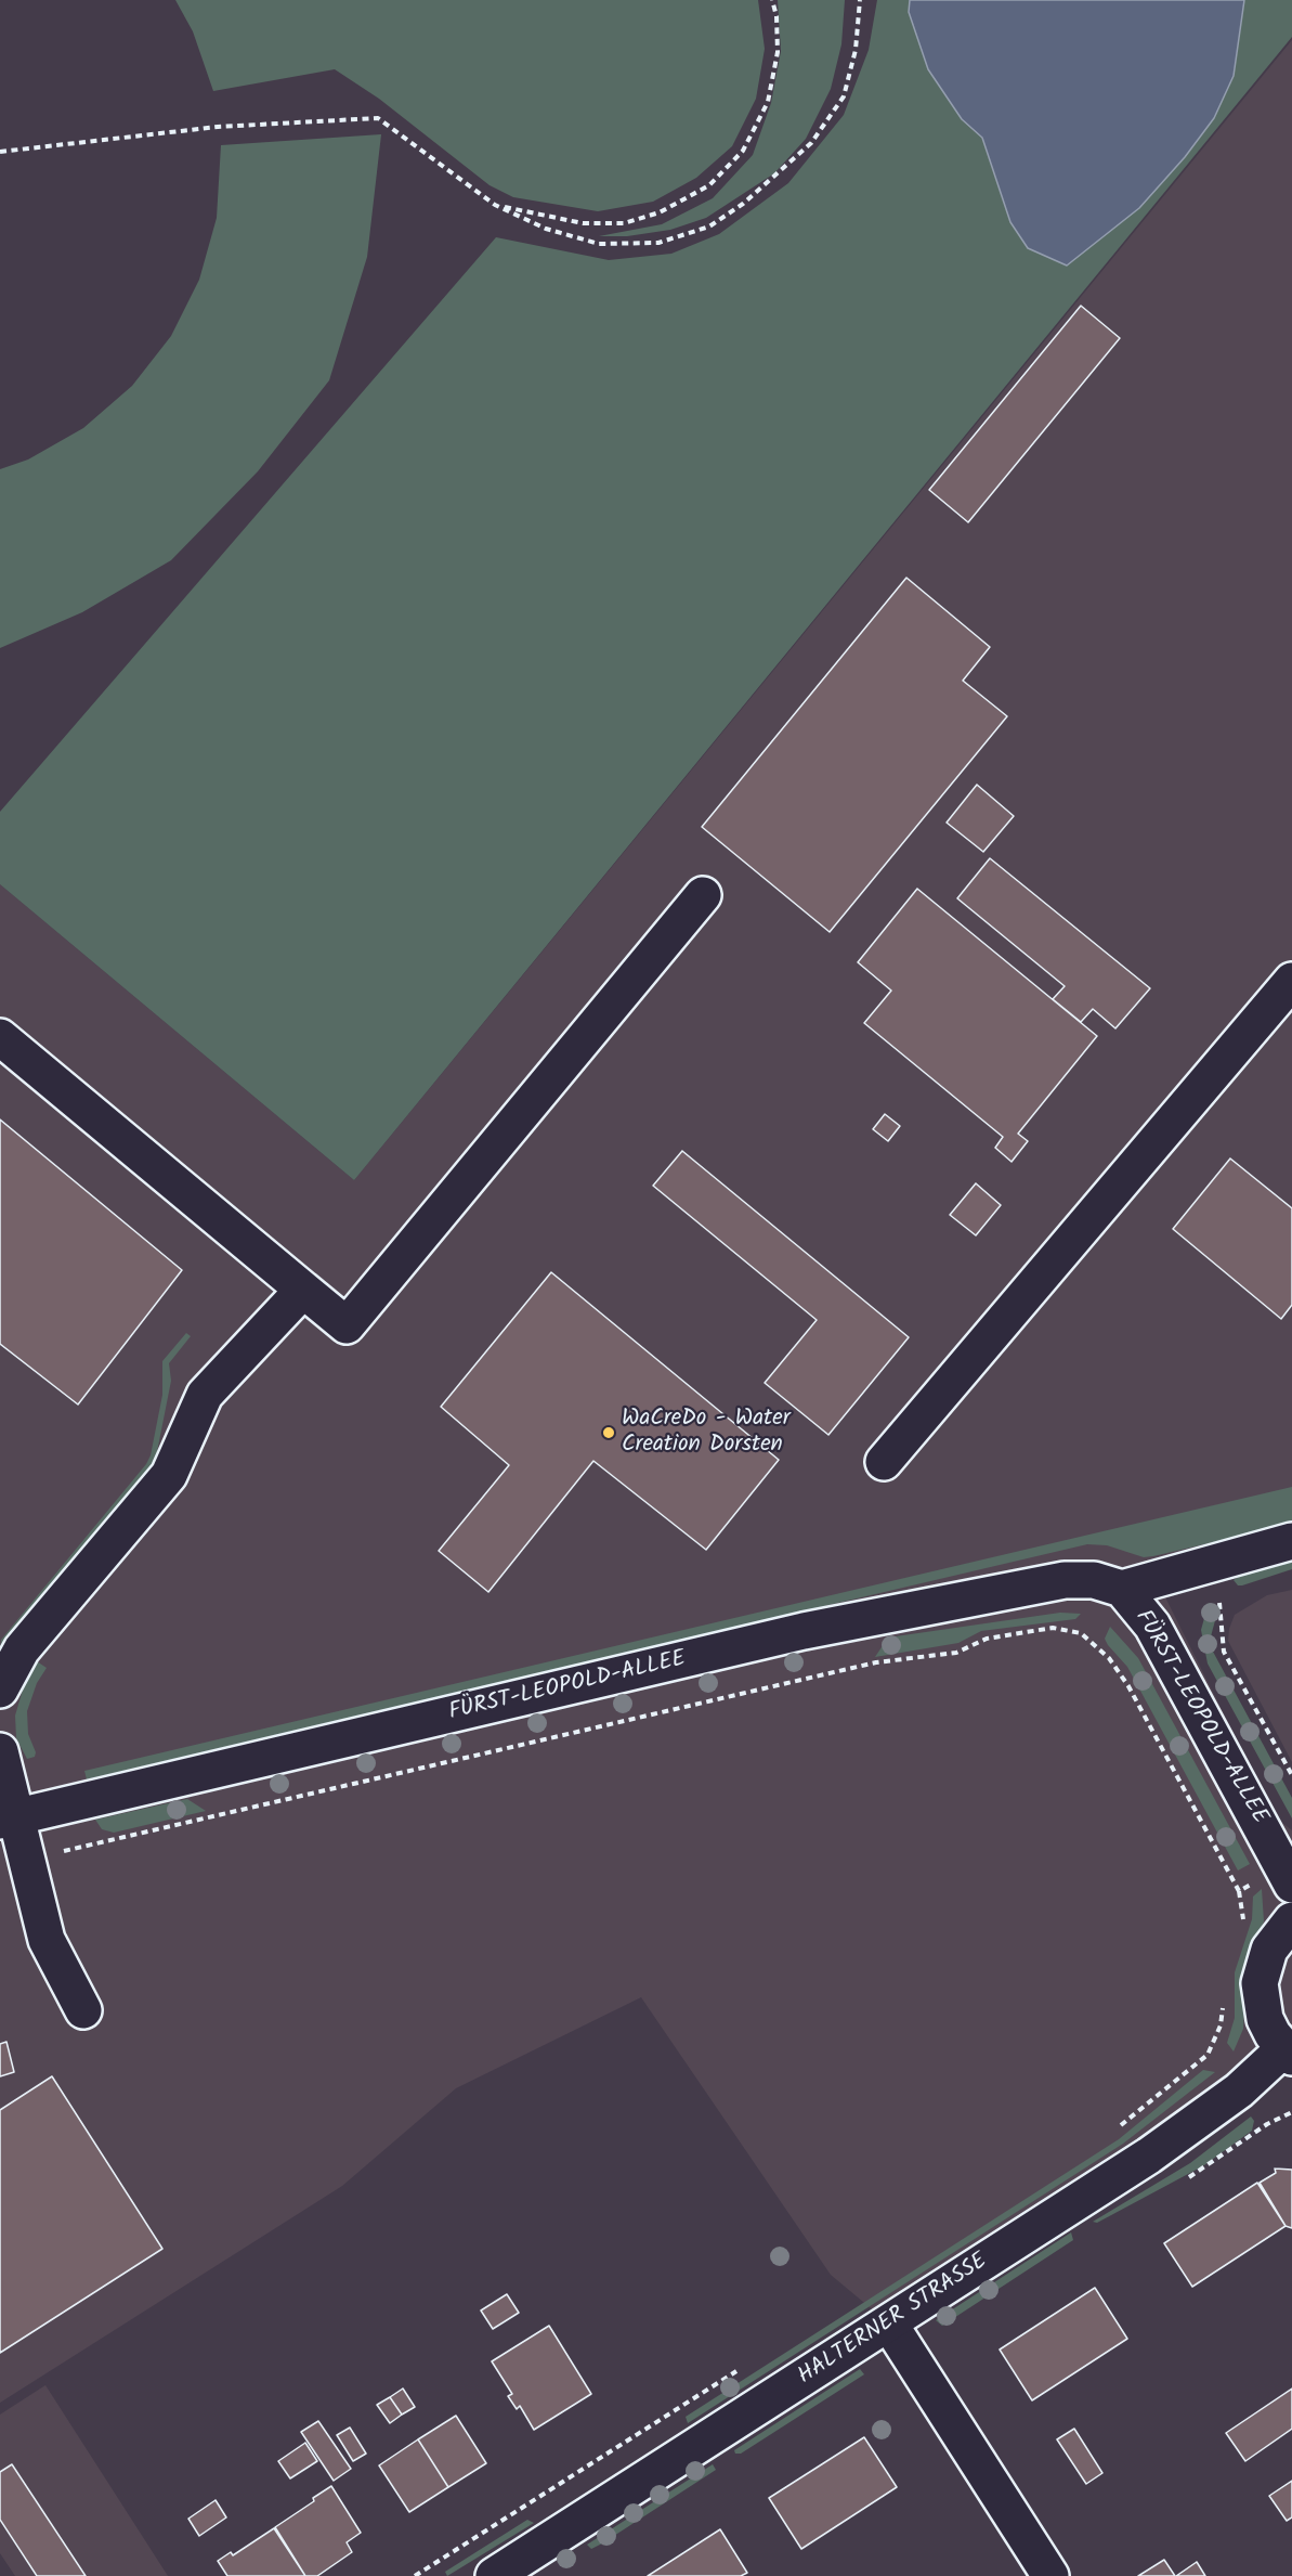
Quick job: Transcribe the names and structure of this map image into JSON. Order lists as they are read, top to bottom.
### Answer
{
  "streets": {
    "street": ["FÜRST-LEOPOLD-ALLEE", "HALTERNER STRASSE"]
  },
  "places": ["WaCreDo - Water Creation Dorsten"]
}
